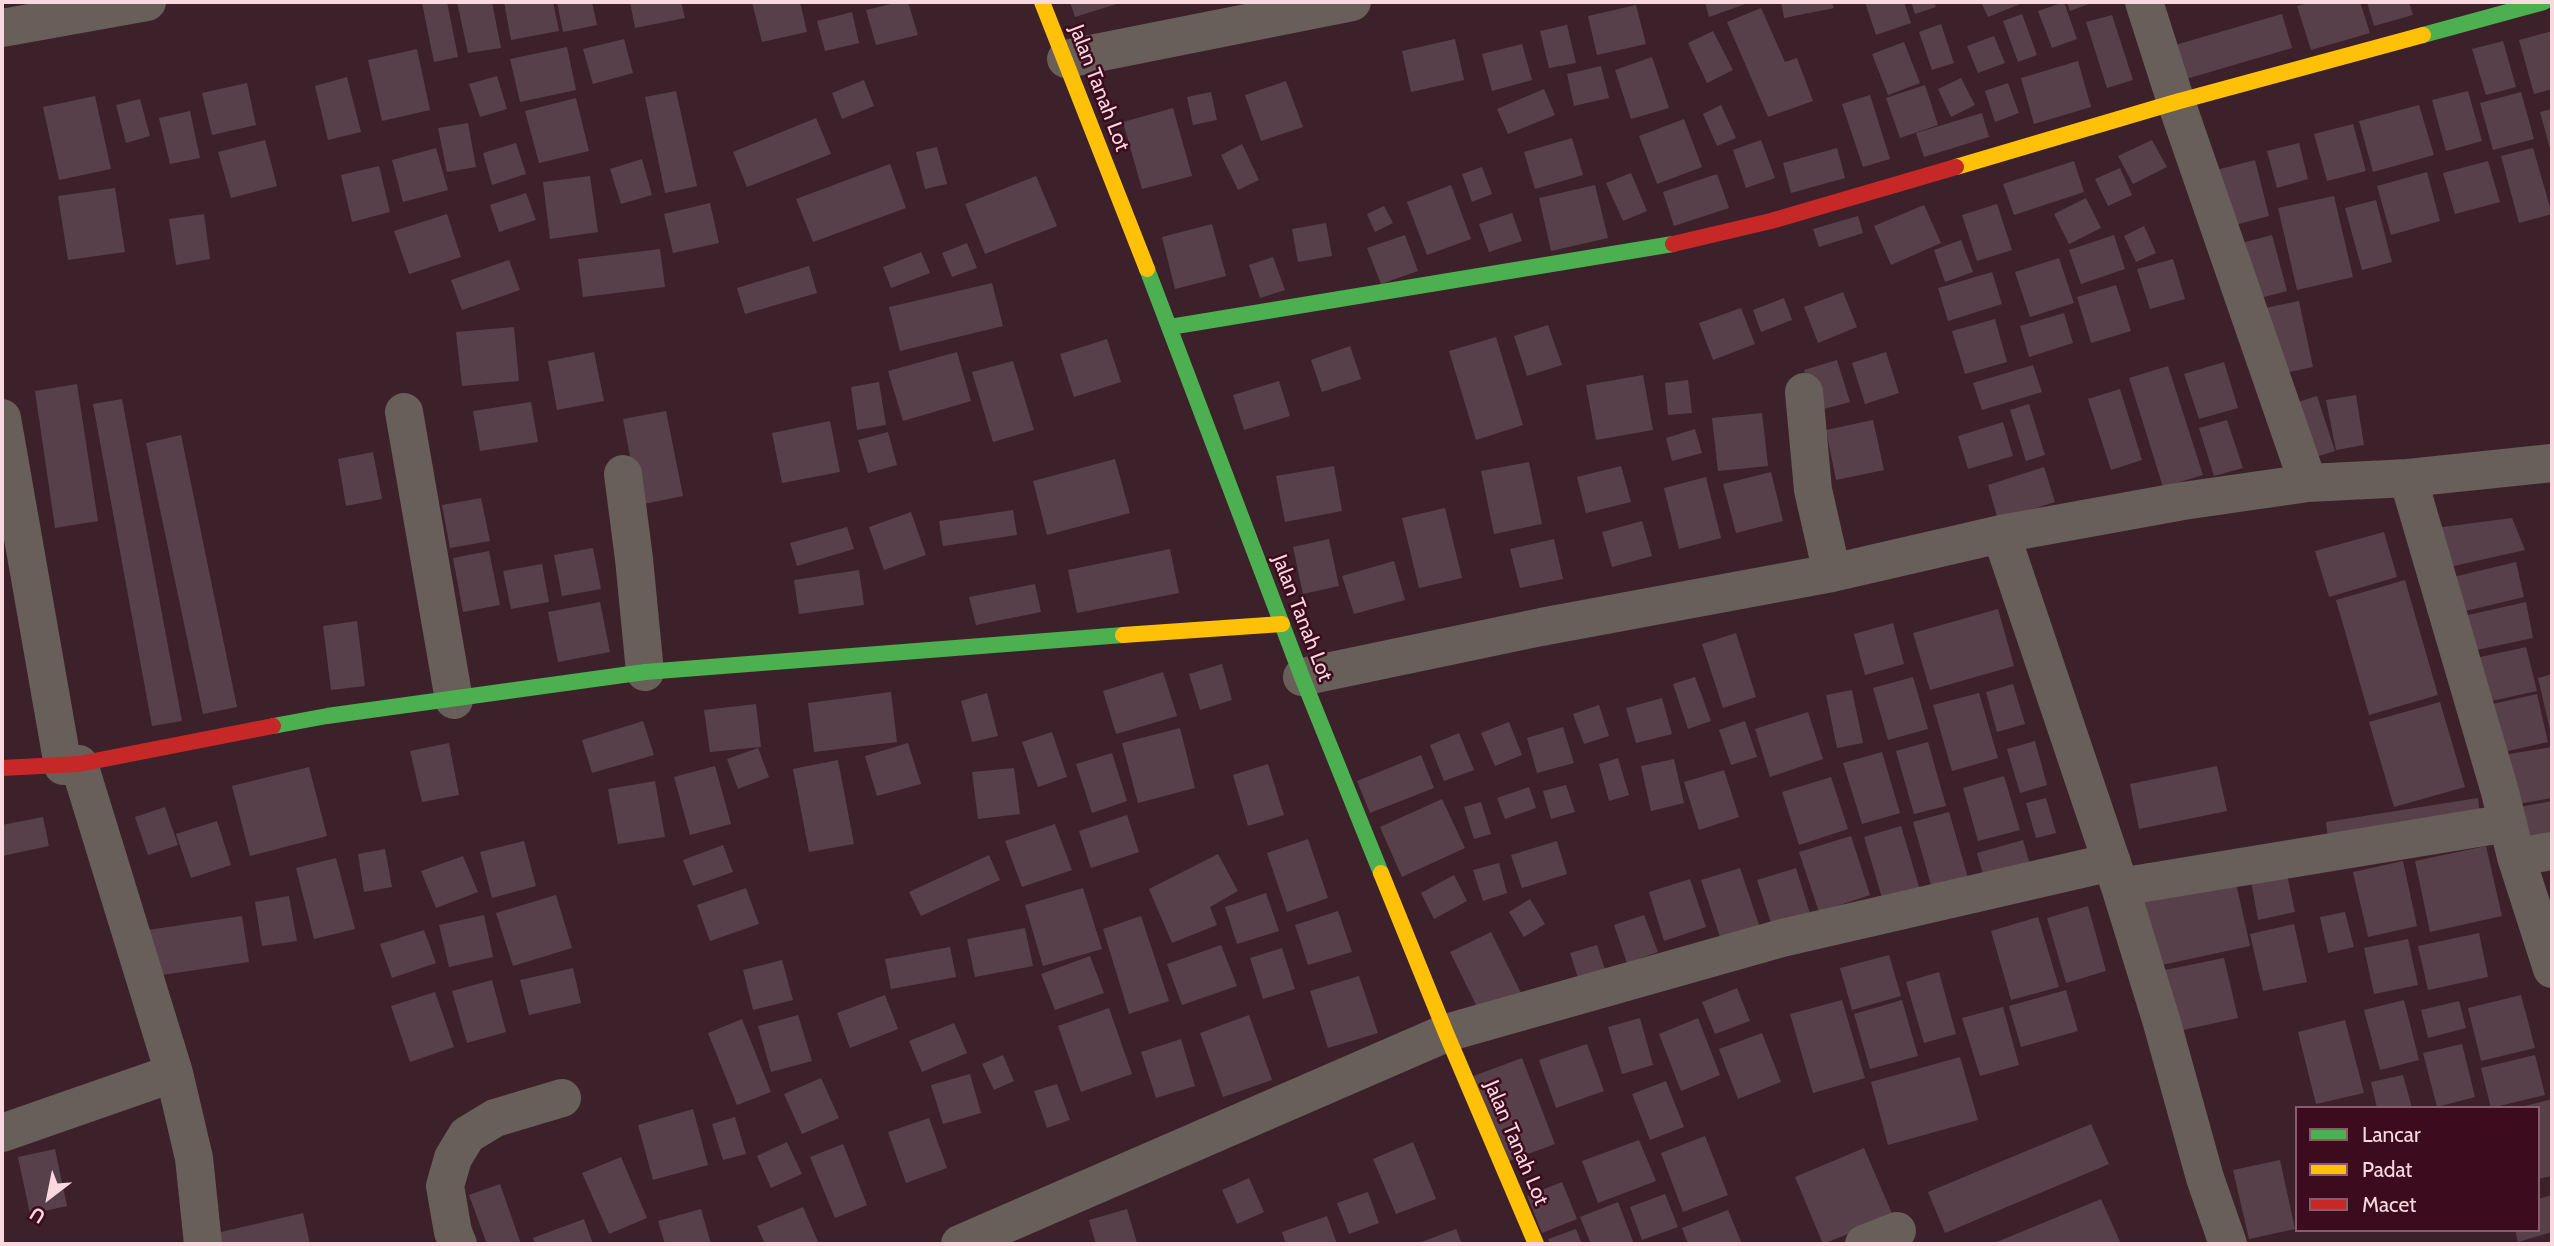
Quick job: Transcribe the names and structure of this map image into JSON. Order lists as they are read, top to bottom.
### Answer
{
  "streets": {
    "street": ["Jalan Tanah Lot"]
  },
  "legend": ["Lancar", "Padat", "Macet"],
  "north": "bottom left"
}
